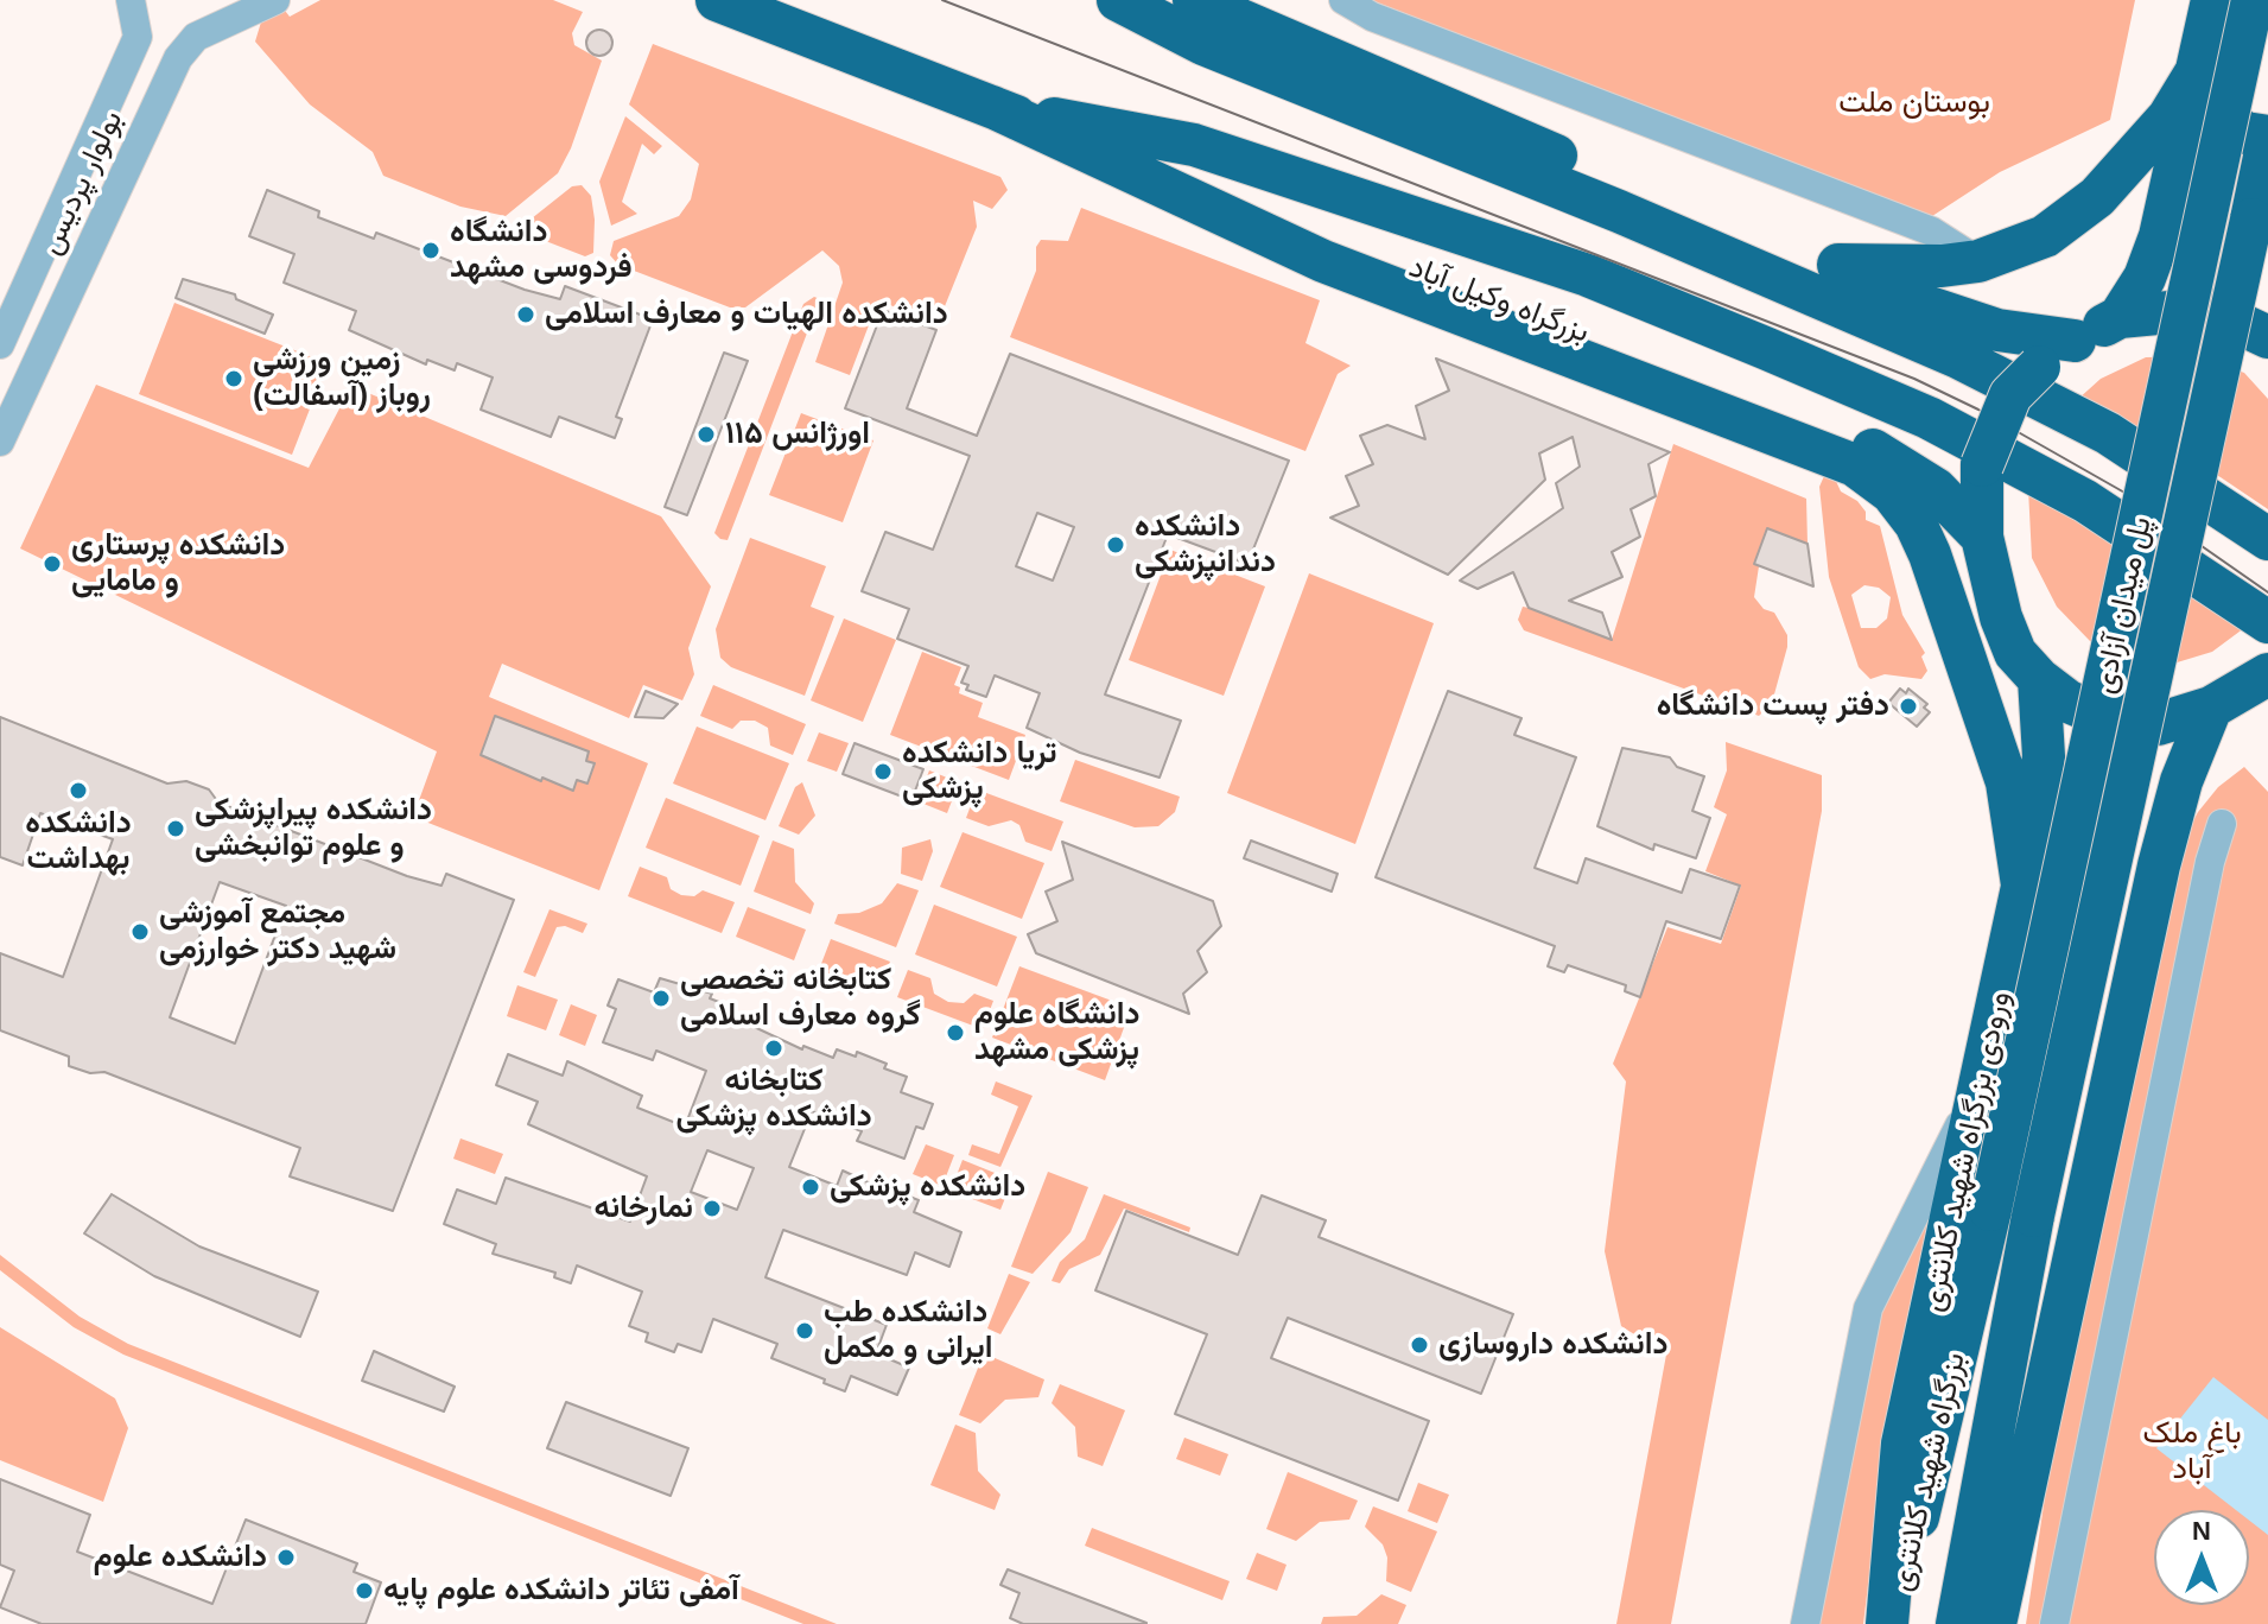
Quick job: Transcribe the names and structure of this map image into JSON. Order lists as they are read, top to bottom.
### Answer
{
  "streets": {
    "highway": [
      "بزرگراه وکیل آباد",
      "پل میدان آزادی",
      "ورودی بزرگراه شهید کلانتری",
      "بزرگراه شهید کلانتری"
    ],
    "street": ["بولوار پردیس"]
  },
  "crossings": [
    ["پل میدان آزادی", "بزرگراه شهید کلانتری"],
    ["ورودی بزرگراه شهید کلانتری", "بزرگراه شهید کلانتری"]
  ],
  "parks": ["بوستان ملت", "باغ ملک آباد"],
  "places": [
    "دانشگاه فردوسی مشهد",
    "دانشکده الهیات و معارف اسلامی",
    "زمین ورزشی روباز (آسفالت)",
    "اورژانس ۱۱۵",
    "دانشکده دندانپزشکی",
    "دانشکده پرستاری و مامایی",
    "دفتر پست دانشگاه",
    "تریا دانشکده پزشکی",
    "دانشکده بهداشت",
    "دانشکده پیراپزشکی و علوم توانبخشی",
    "مجتمع آموزشی شهید دکتر خوارزمی",
    "کتابخانه تخصصی گروه معارف اسلامی",
    "دانشگاه علوم پزشکی مشهد",
    "کتابخانه دانشکده پزشکی",
    "دانشکده پزشکی",
    "نمارخانه",
    "دانشکده طب ایرانی و مکمل",
    "دانشکده داروسازی",
    "دانشکده علوم",
    "آمفی تئاتر دانشکده علوم پایه"
  ],
  "north": "top"
}
